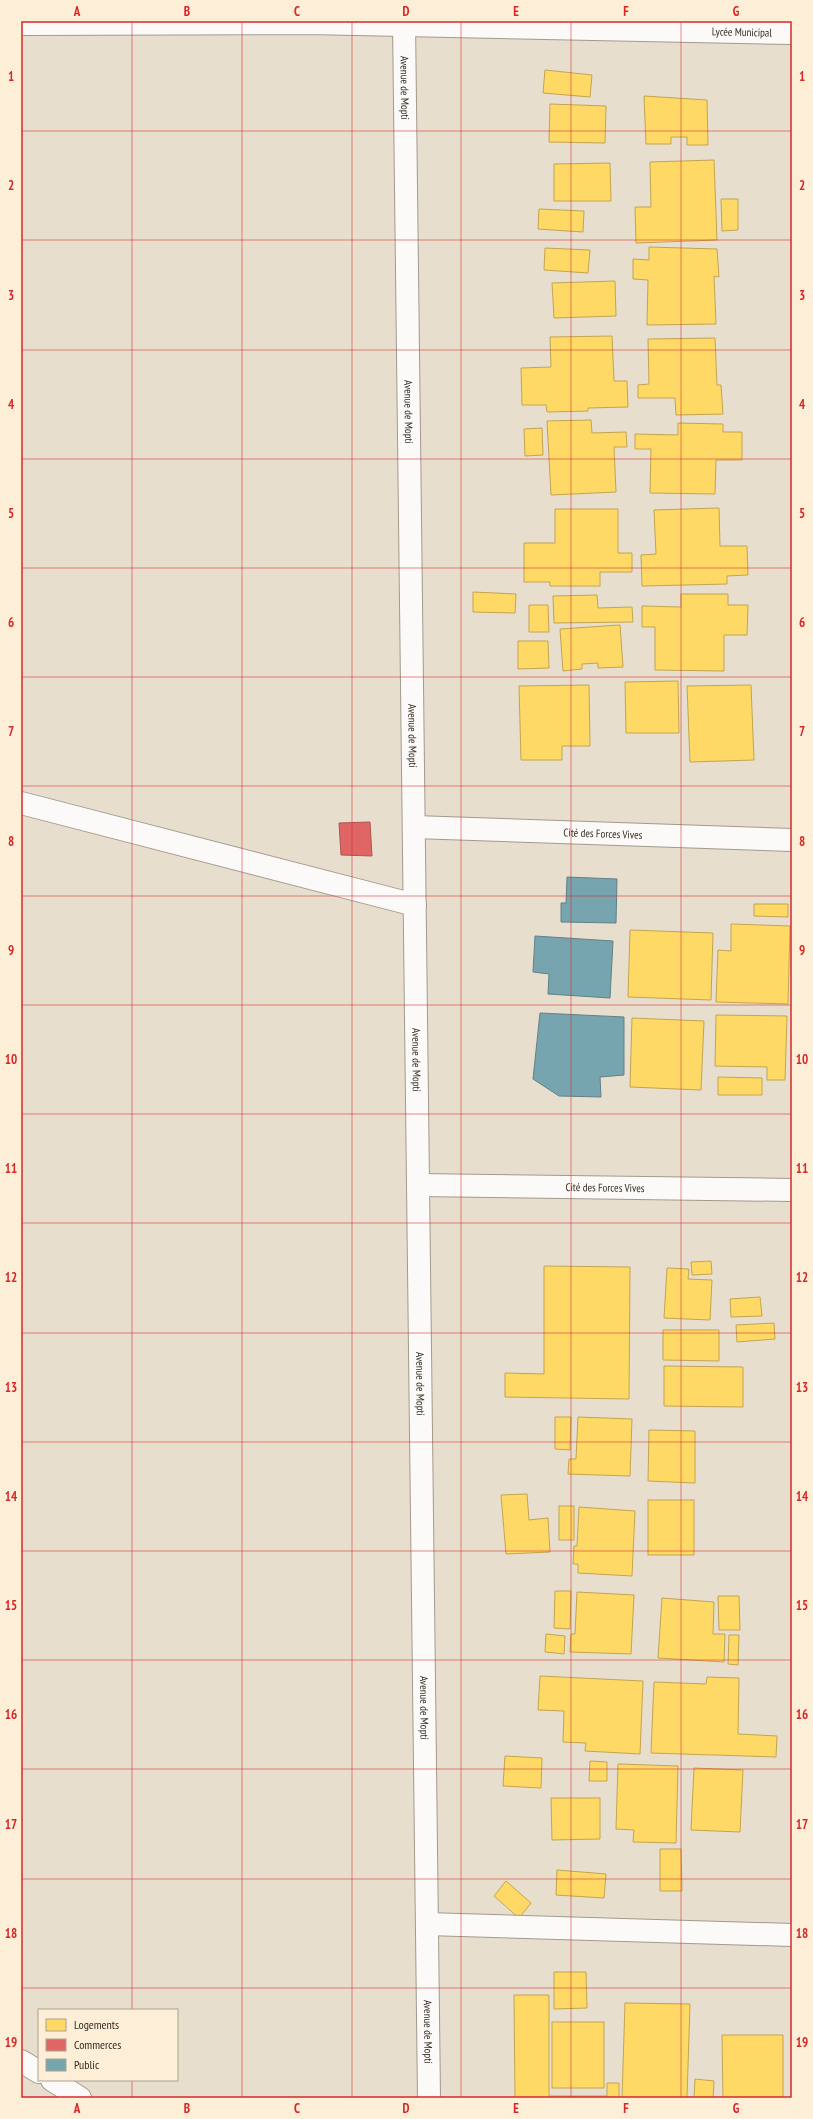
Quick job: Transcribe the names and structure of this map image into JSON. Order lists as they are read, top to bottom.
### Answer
{
  "streets": {
    "street": ["Lycée Municipal", "Avenue de Mopti", "Cité des Forces Vives"]
  },
  "crossings": [
    ["Lycée Municipal", "Avenue de Mopti"],
    ["Avenue de Mopti", "Cité des Forces Vives"]
  ],
  "legend": ["Logements", "Commerces", "Public"],
  "grid": {
    "columns": [
      "A",
      "B",
      "C",
      "D",
      "E",
      "F",
      "G"
    ],
    "rows": [
      "1",
      "2",
      "3",
      "4",
      "5",
      "6",
      "7",
      "8",
      "9",
      "10",
      "11",
      "12",
      "13",
      "14",
      "15",
      "16",
      "17",
      "18",
      "19"
    ]
  }
}
